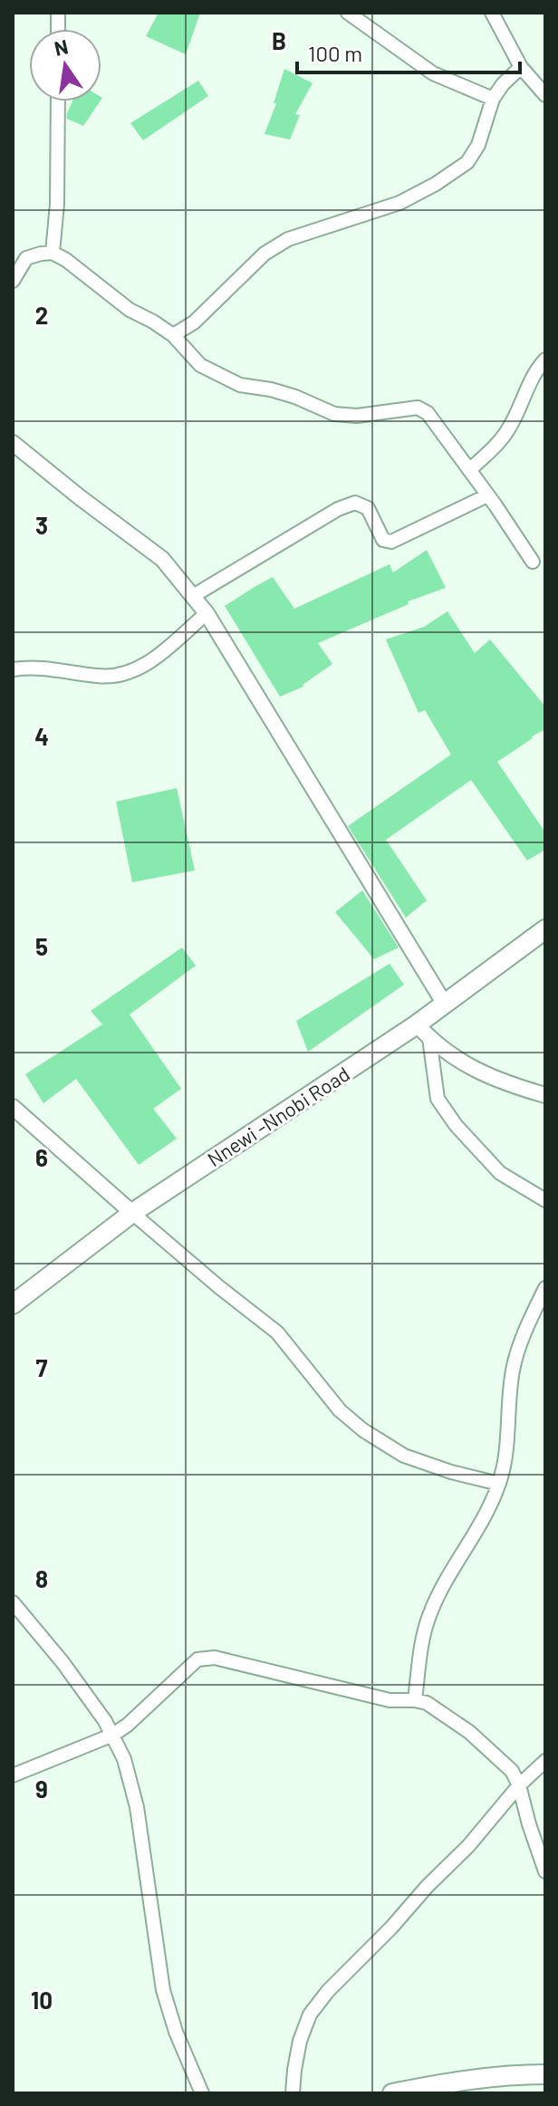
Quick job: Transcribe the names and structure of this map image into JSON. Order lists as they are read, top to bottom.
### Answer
{
  "streets": {
    "main road": ["Nnewi -Nnobi Road"]
  },
  "scale_bar": "100 m",
  "north": "top",
  "grid": {
    "columns": ["B"],
    "rows": [
      "2",
      "3",
      "4",
      "5",
      "6",
      "7",
      "8",
      "9",
      "10"
    ]
  }
}
